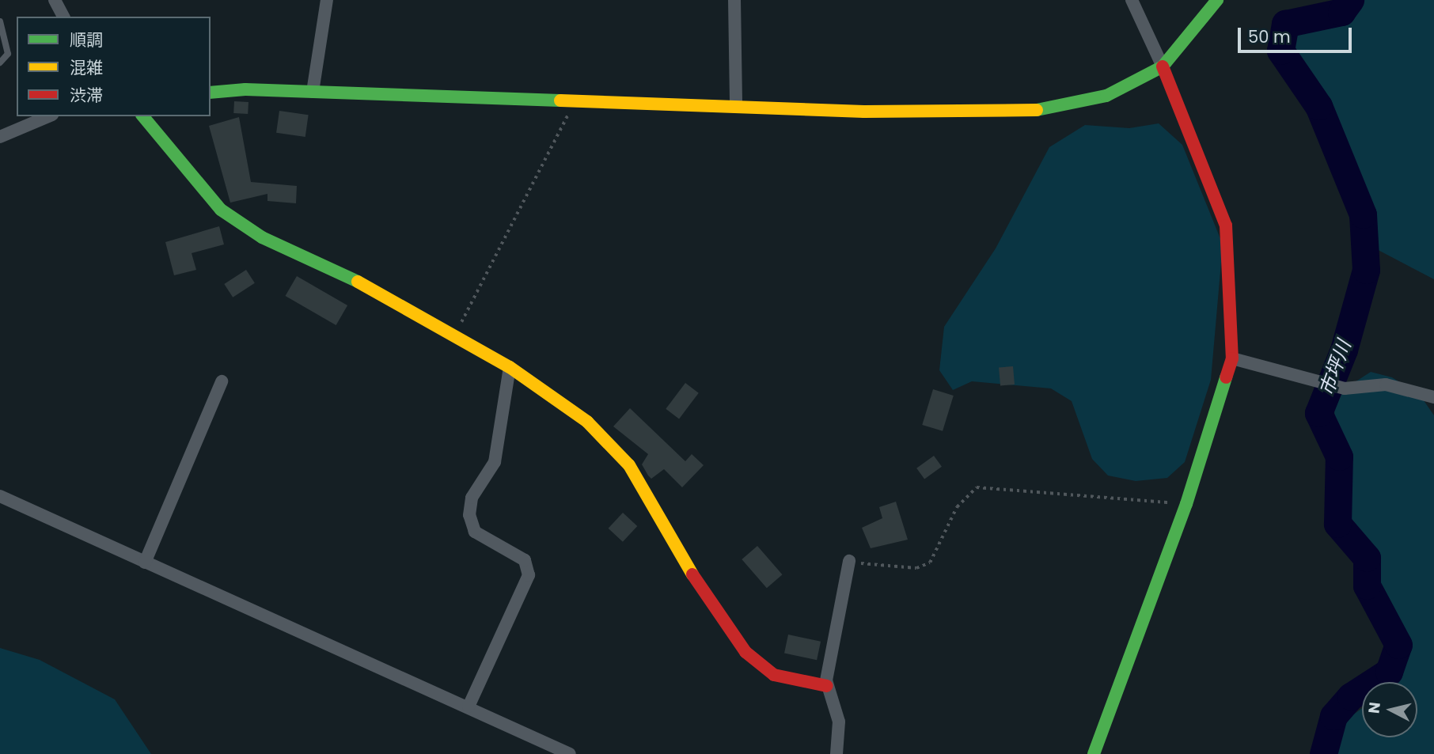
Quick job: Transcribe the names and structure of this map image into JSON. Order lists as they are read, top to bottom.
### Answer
{
  "water": ["市坪川"],
  "legend": ["順調", "混雑", "渋滞"],
  "scale_bar": "50 m",
  "north": "left"
}
